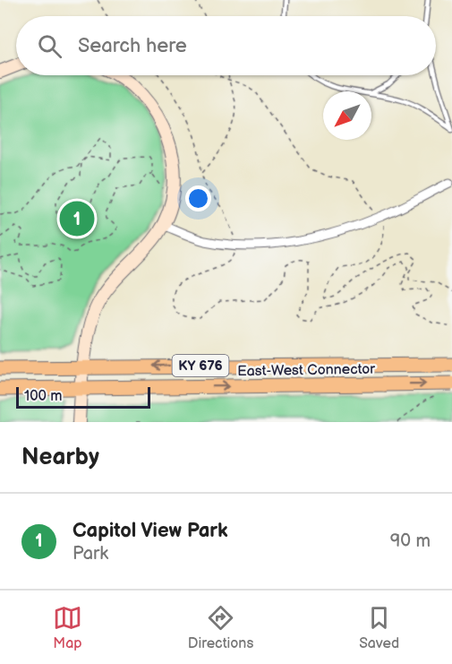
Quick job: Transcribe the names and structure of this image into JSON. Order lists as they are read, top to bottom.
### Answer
{
  "streets": {
    "main road": ["KY 676", "East-West Connector"]
  },
  "scale_bar": "100 m",
  "north": "bottom left",
  "page": {
    "search": "Search here",
    "pins": "1",
    "scale": "100 m",
    "heading": "Nearby",
    "list": [
      {
        "mark": "1",
        "name": "Capitol View Park",
        "note": "Park",
        "value": "90 m"
      }
    ],
    "nav": ["Map", "Directions", "Saved"]
  }
}
